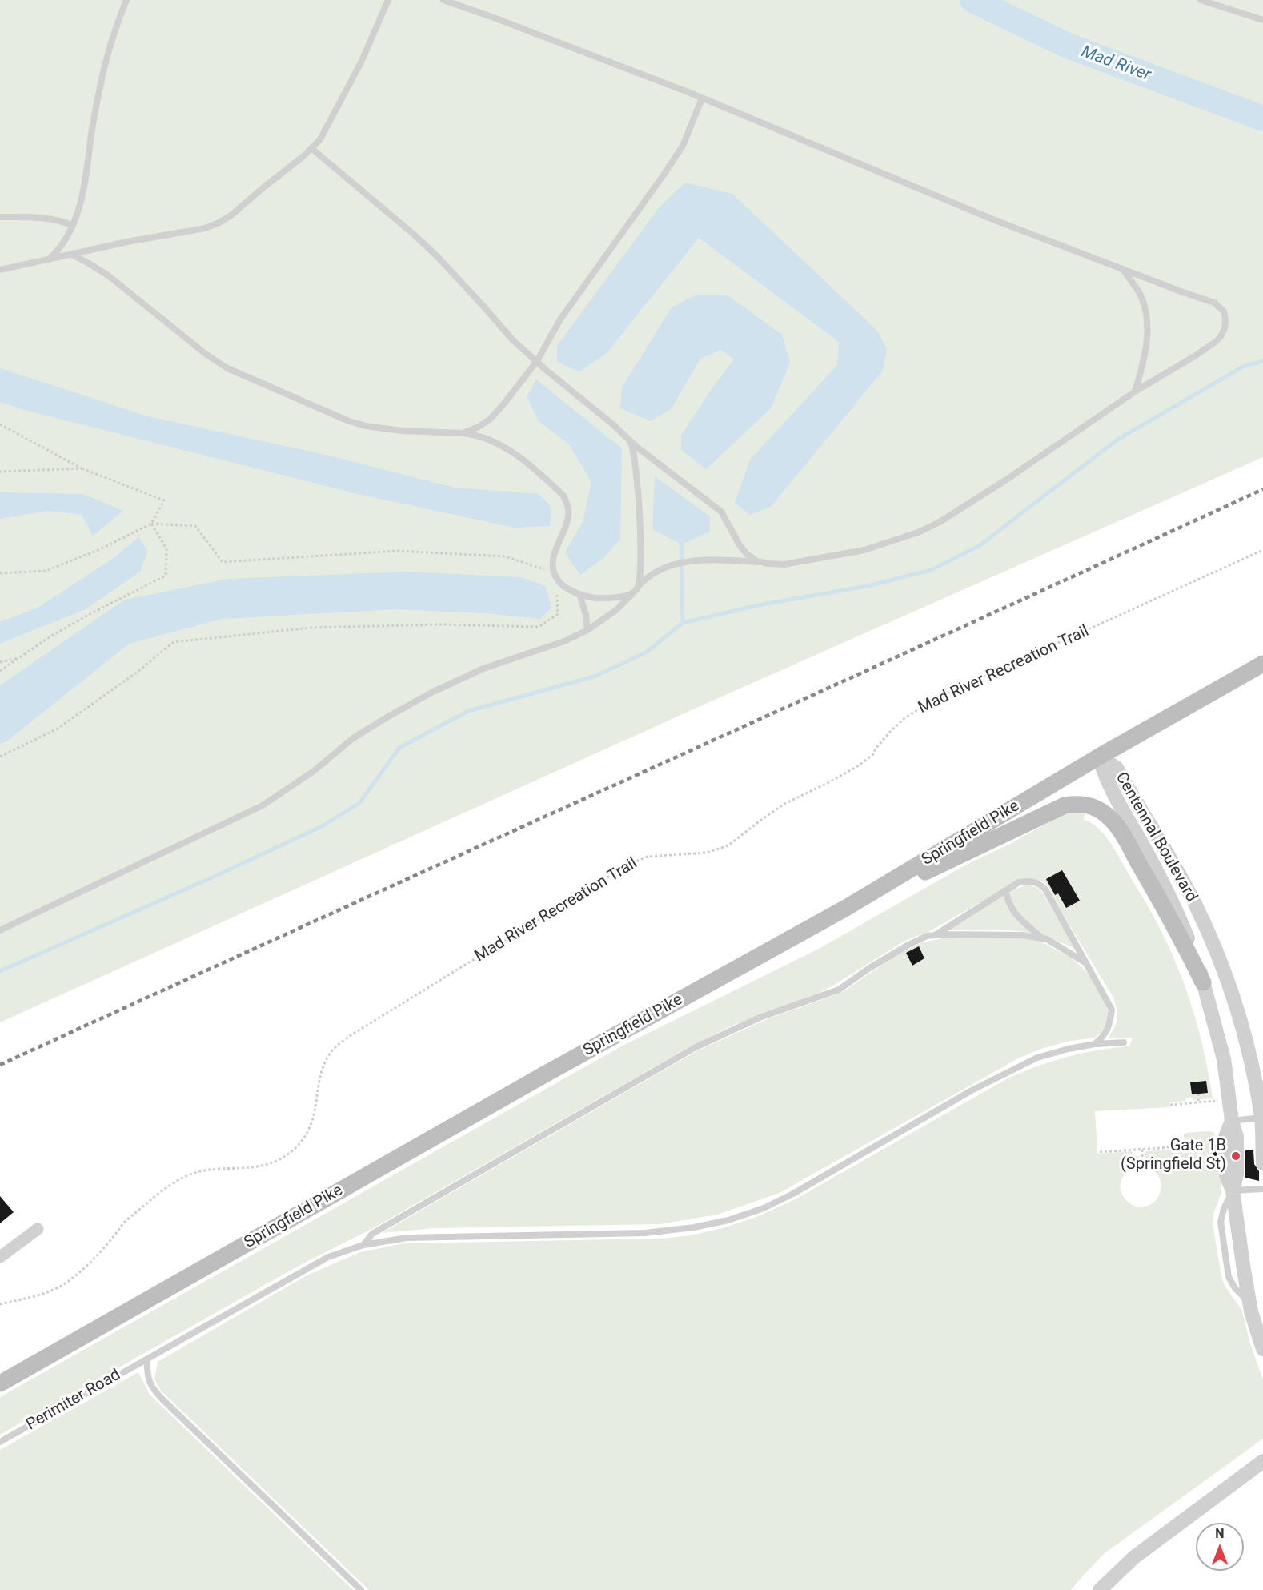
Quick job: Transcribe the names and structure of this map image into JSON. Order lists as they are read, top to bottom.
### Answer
{
  "streets": {
    "main road": ["Springfield Pike"],
    "street": ["Centennal Boulevard"],
    "lane": ["Perimiter Road"],
    "path": ["Mad River Recreation Trail"]
  },
  "crossings": [
    ["Springfield Pike", "Centennal Boulevard"]
  ],
  "water": ["Mad River"],
  "places": ["Gate 1B (Springfield St)"],
  "north": "top"
}
